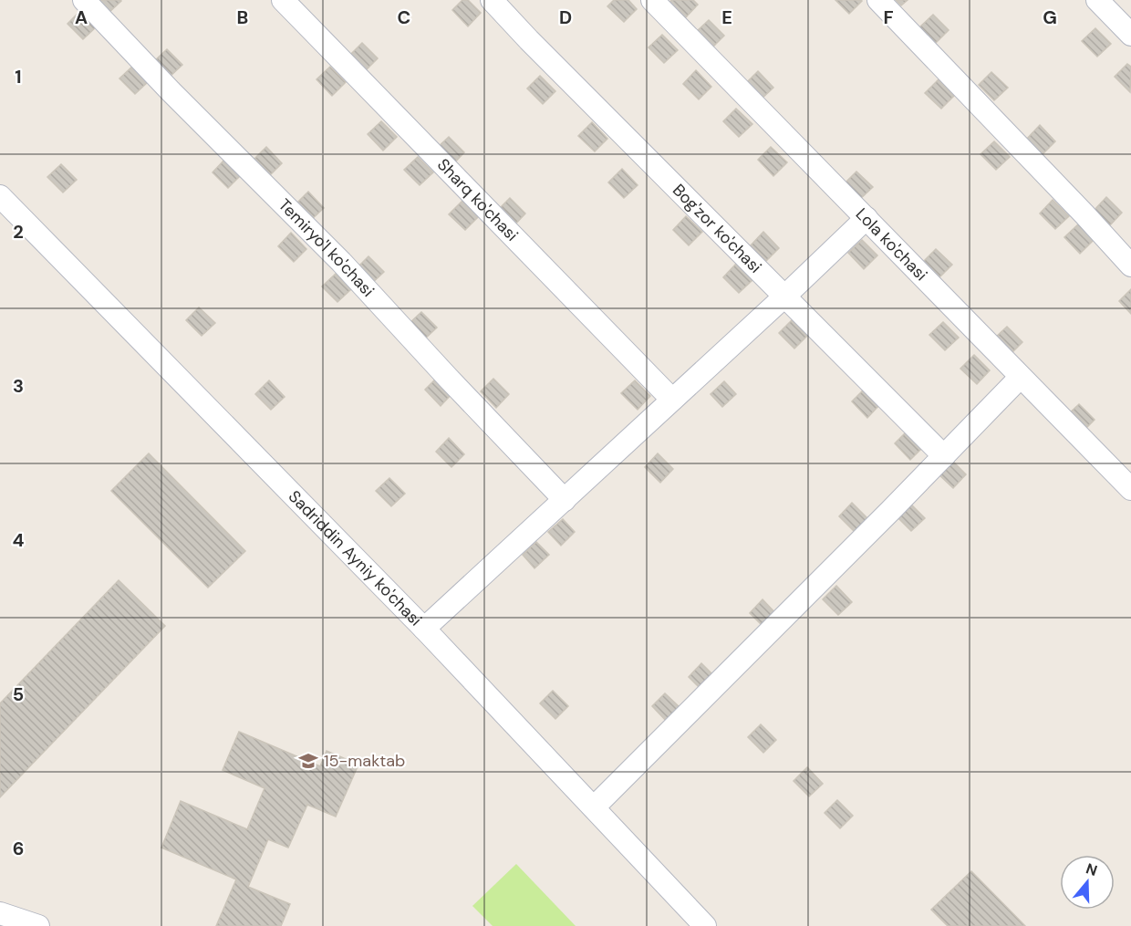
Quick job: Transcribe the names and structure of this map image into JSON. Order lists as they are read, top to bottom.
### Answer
{
  "streets": {
    "street": [
      "Sharq ko'chasi",
      "Bog'zor ko'chasi",
      "Lola ko'chasi",
      "Temiryo'l ko'chasi",
      "Sadriddin Ayniy ko'chasi"
    ]
  },
  "places": {
    "school or university": ["15-maktab"]
  },
  "north": "top",
  "grid": {
    "columns": [
      "A",
      "B",
      "C",
      "D",
      "E",
      "F",
      "G"
    ],
    "rows": [
      "1",
      "2",
      "3",
      "4",
      "5",
      "6"
    ]
  }
}
